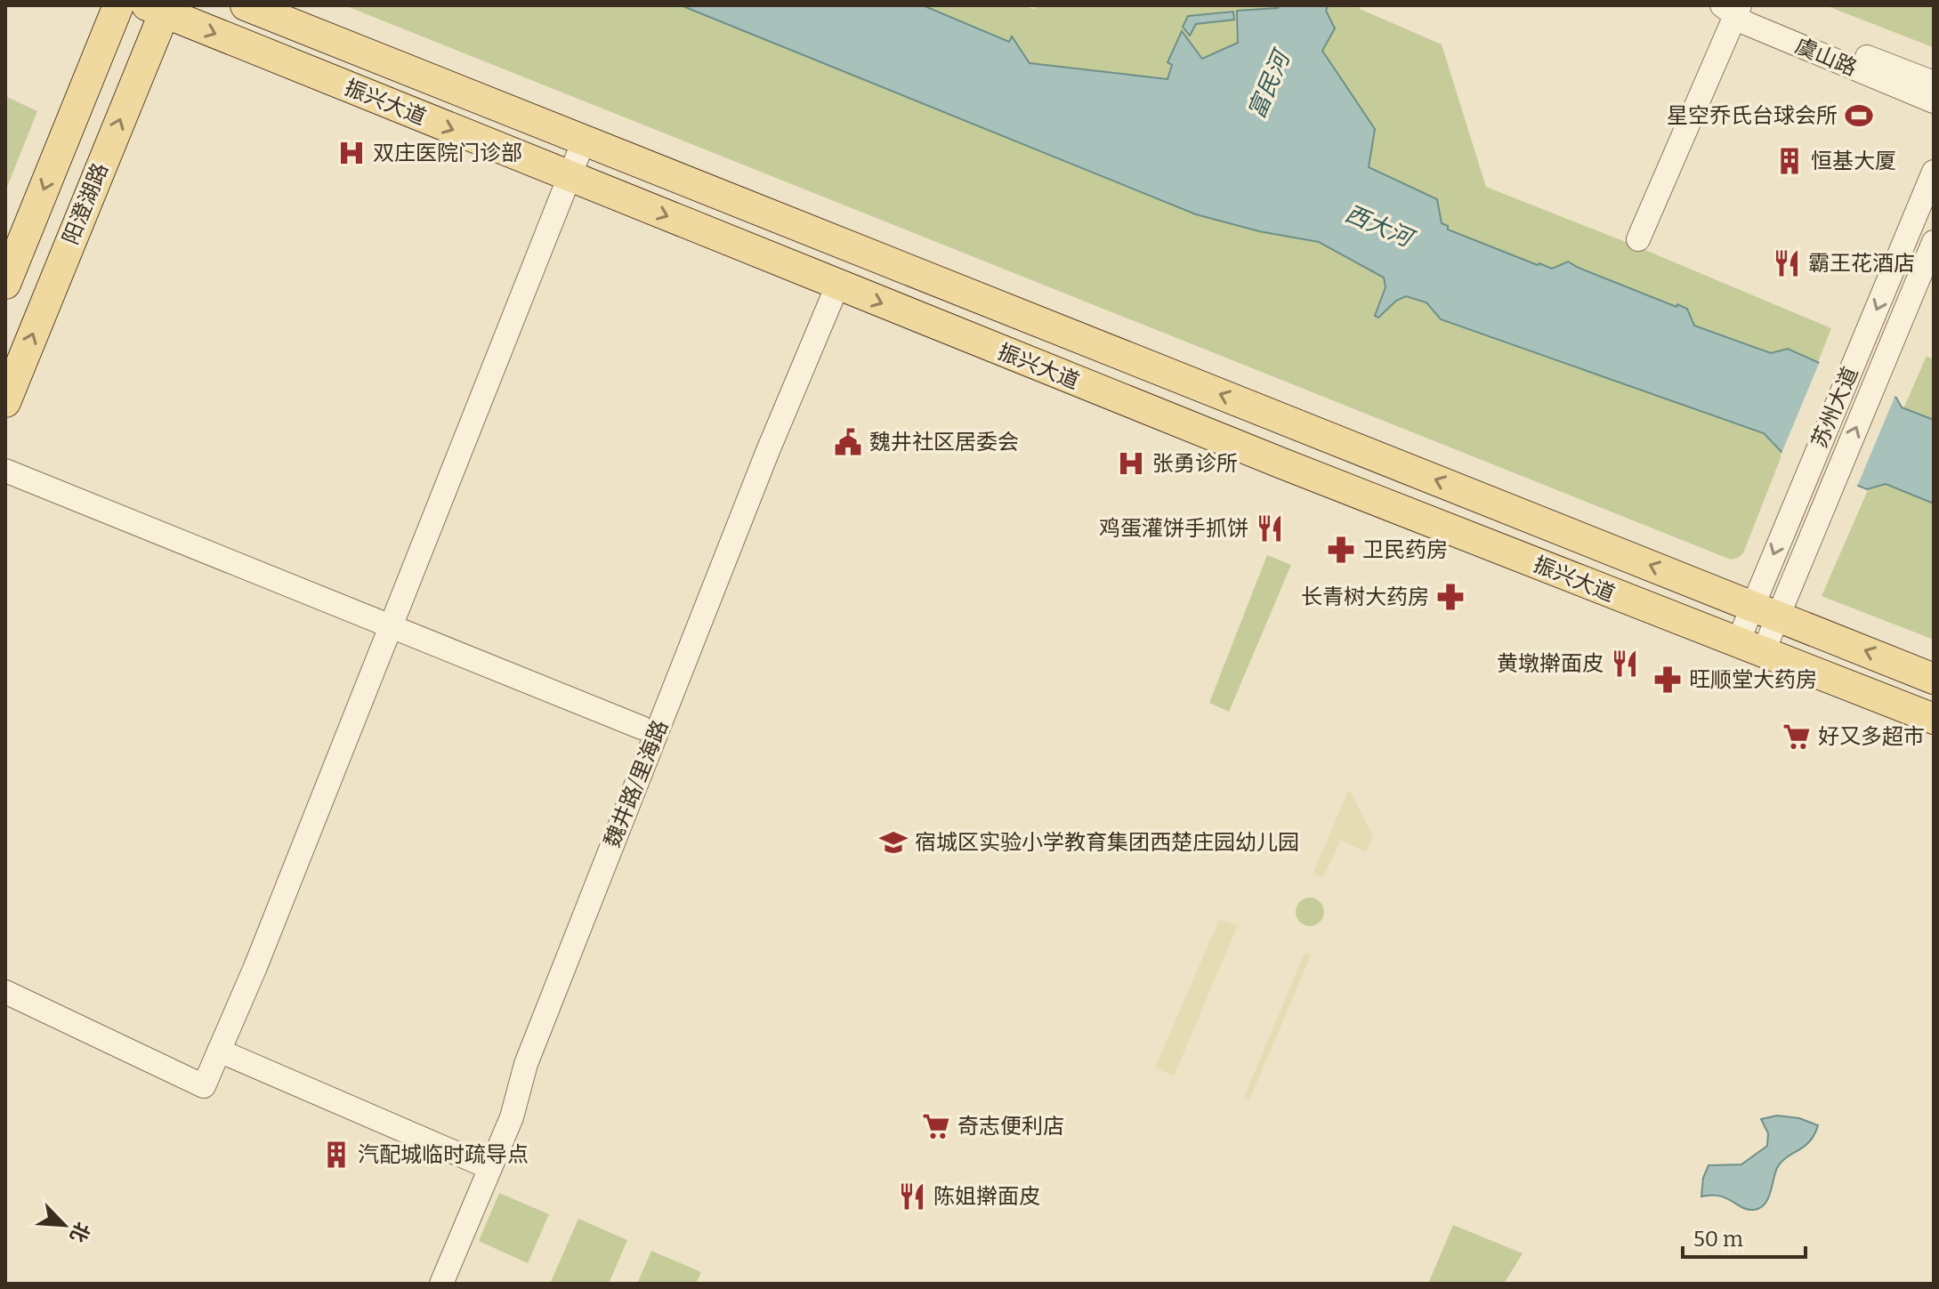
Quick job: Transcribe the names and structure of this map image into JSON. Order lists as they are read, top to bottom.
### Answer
{
  "streets": {
    "main road": ["振兴大道", "阳澄湖路"],
    "street": ["虞山路", "苏州大道", "魏井路/里海路"]
  },
  "crossings": [
    ["振兴大道", "阳澄湖路"],
    ["振兴大道", "苏州大道"],
    ["振兴大道", "魏井路/里海路"]
  ],
  "water": ["富民河", "西大河"],
  "places": {
    "sports": ["星空乔氏台球会所"],
    "hospital": ["双庄医院门诊部", "张勇诊所"],
    "building": ["恒基大厦", "汽配城临时疏导点"],
    "restaurant": [
      "霸王花酒店",
      "鸡蛋灌饼手抓饼",
      "黄墩擀面皮",
      "陈姐擀面皮"
    ],
    "public building": ["魏井社区居委会"],
    "pharmacy": ["卫民药房", "长青树大药房", "旺顺堂大药房"],
    "supermarket": ["好又多超市", "奇志便利店"],
    "school or university": ["宿城区实验小学教育集团西楚庄园幼儿园"]
  },
  "scale_bar": "50 m",
  "north": "bottom right"
}
